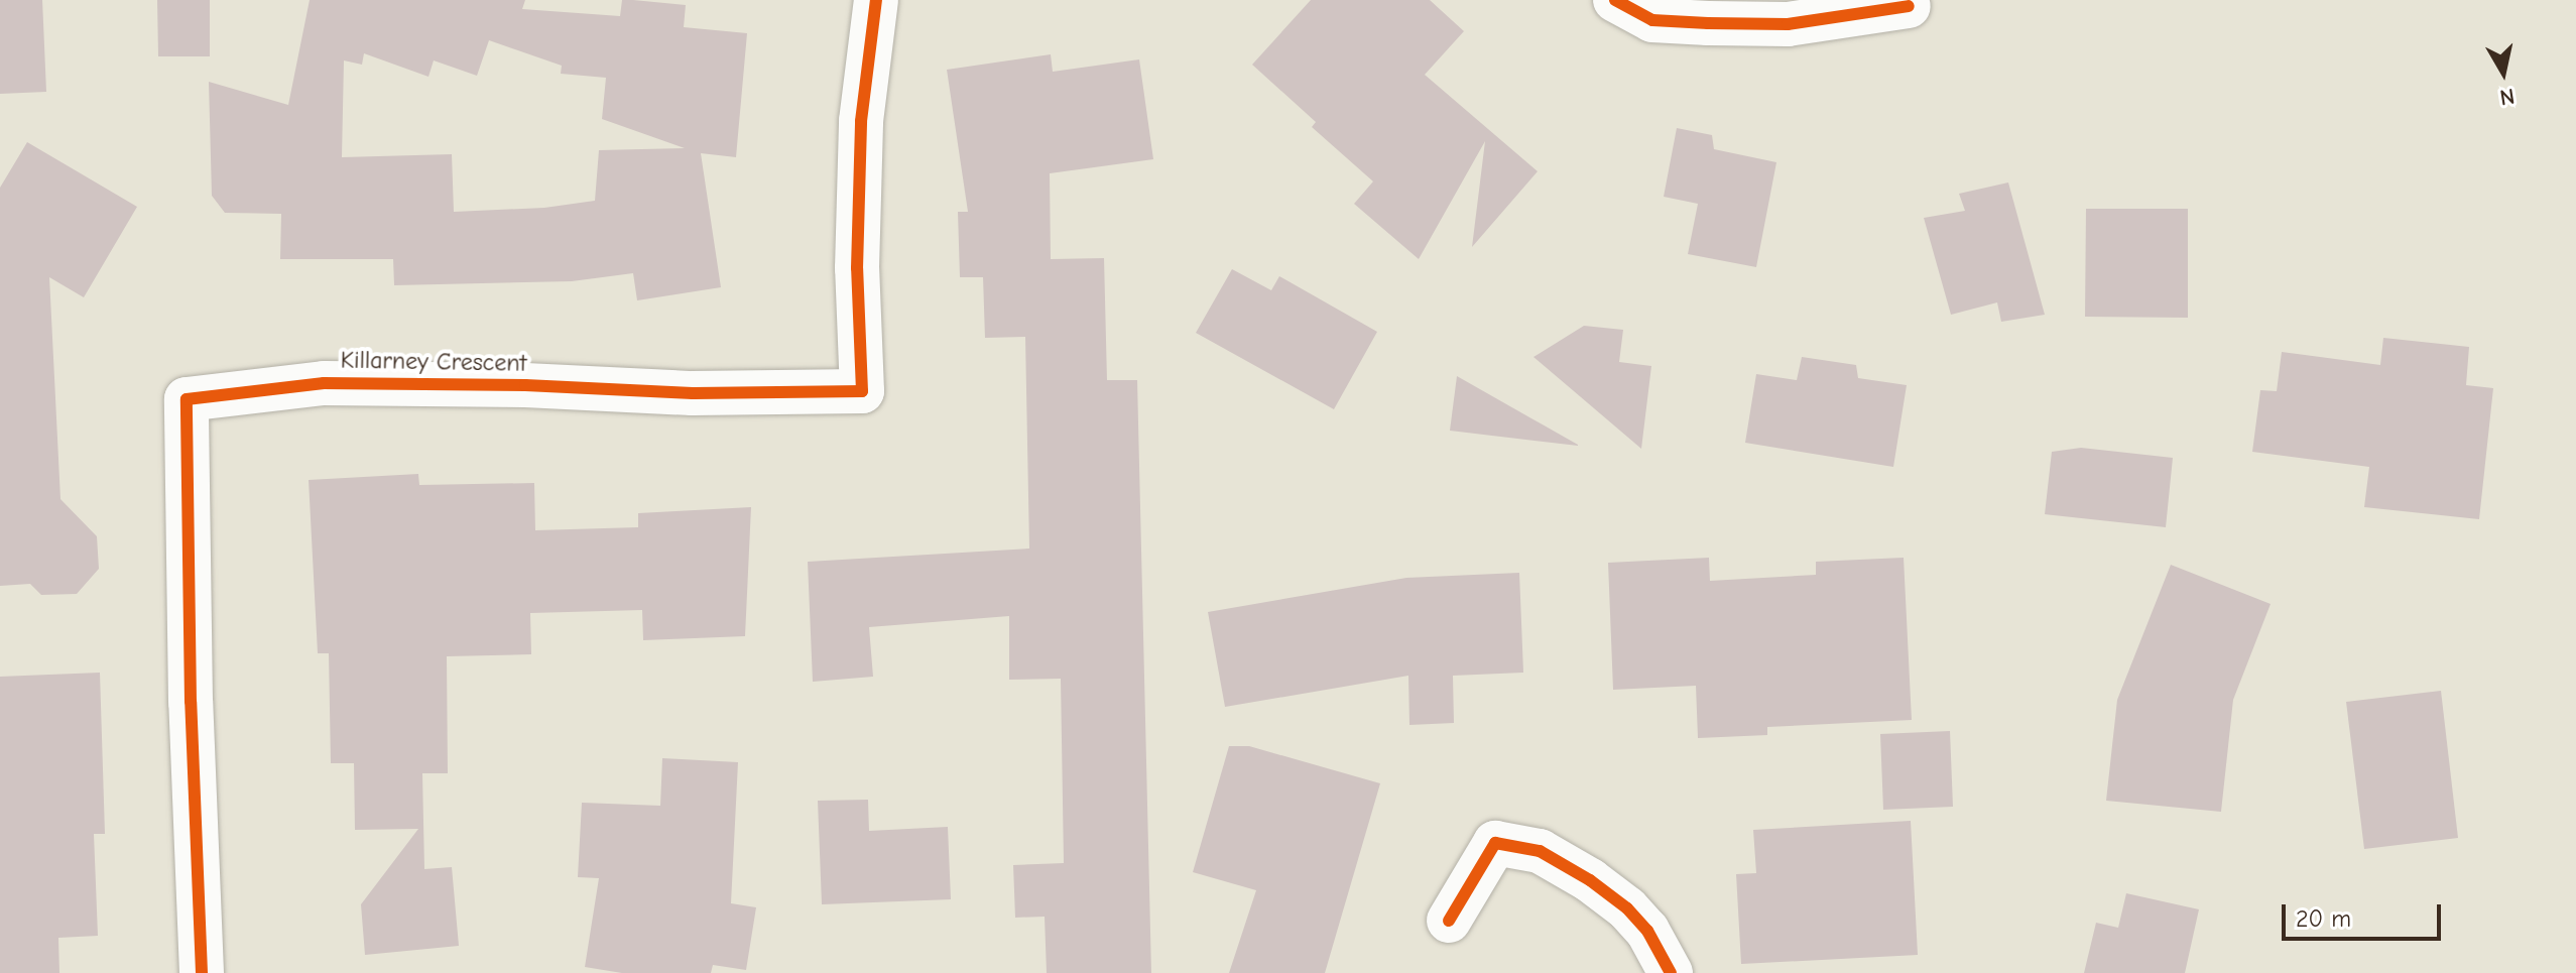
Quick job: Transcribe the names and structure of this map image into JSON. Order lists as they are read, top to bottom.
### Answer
{
  "streets": {
    "street": ["Killarney Crescent"]
  },
  "scale_bar": "20 m",
  "north": "bottom"
}
